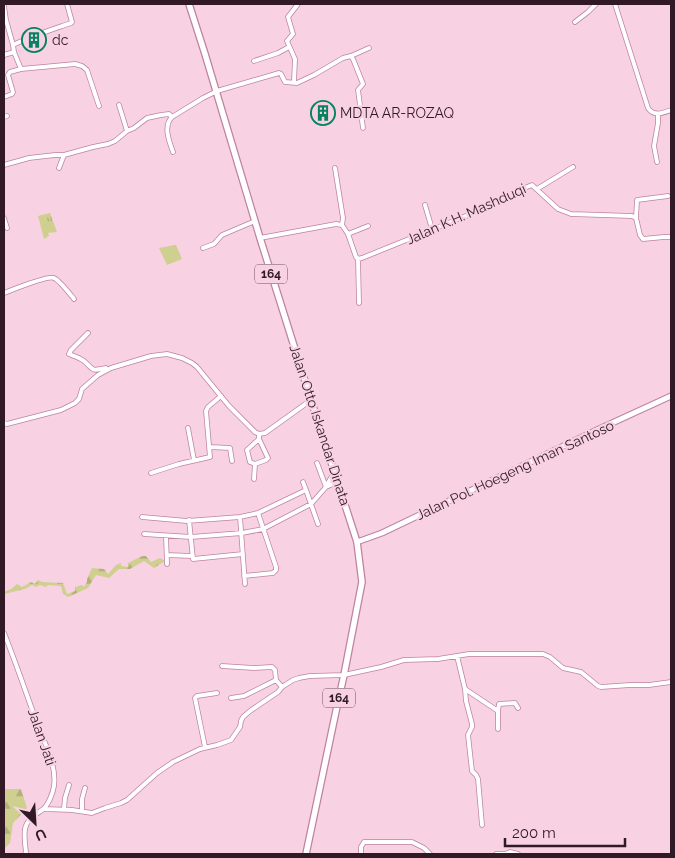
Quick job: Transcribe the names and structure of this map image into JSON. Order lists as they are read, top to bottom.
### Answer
{
  "streets": {
    "main road": ["164", "Jalan Otto Iskandar Dinata"],
    "street": ["Jalan K.H. Mashduqi", "Jalan Pol. Hoegeng Iman Santoso", "Jalan Jati"]
  },
  "crossings": [
    ["Jalan Otto Iskandar Dinata", "Jalan Pol. Hoegeng Iman Santoso"]
  ],
  "places": {
    "building": ["dc", "MDTA AR-ROZAQ"]
  },
  "scale_bar": "200 m",
  "north": "bottom right"
}
